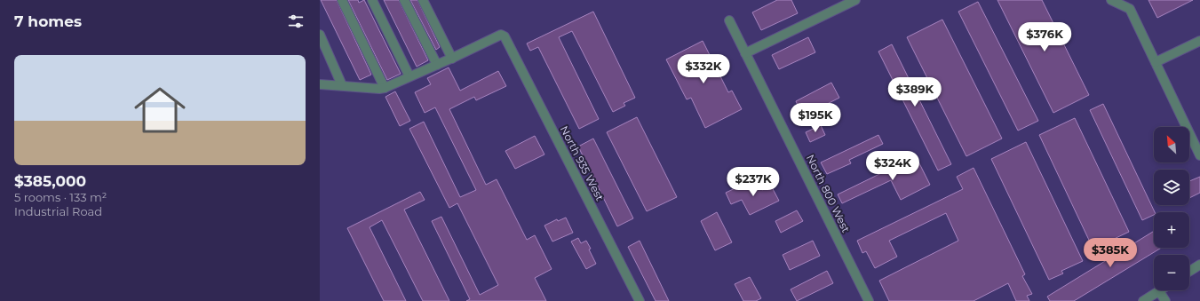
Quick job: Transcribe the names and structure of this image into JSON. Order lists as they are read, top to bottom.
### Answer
{
  "streets": {
    "street": ["North 935 West", "North 800 West"]
  },
  "north": "top left",
  "page": {
    "heading": "7 homes",
    "price": [
      "$376K",
      "$332K",
      "$389K",
      "$195K",
      "$324K",
      "$237K",
      "$385K"
    ],
    "list": [
      {
        "name": "$385,000",
        "note": "5 rooms · 133 m² · Industrial Road"
      }
    ],
    "map_buttons": ["+", "−"]
  }
}
